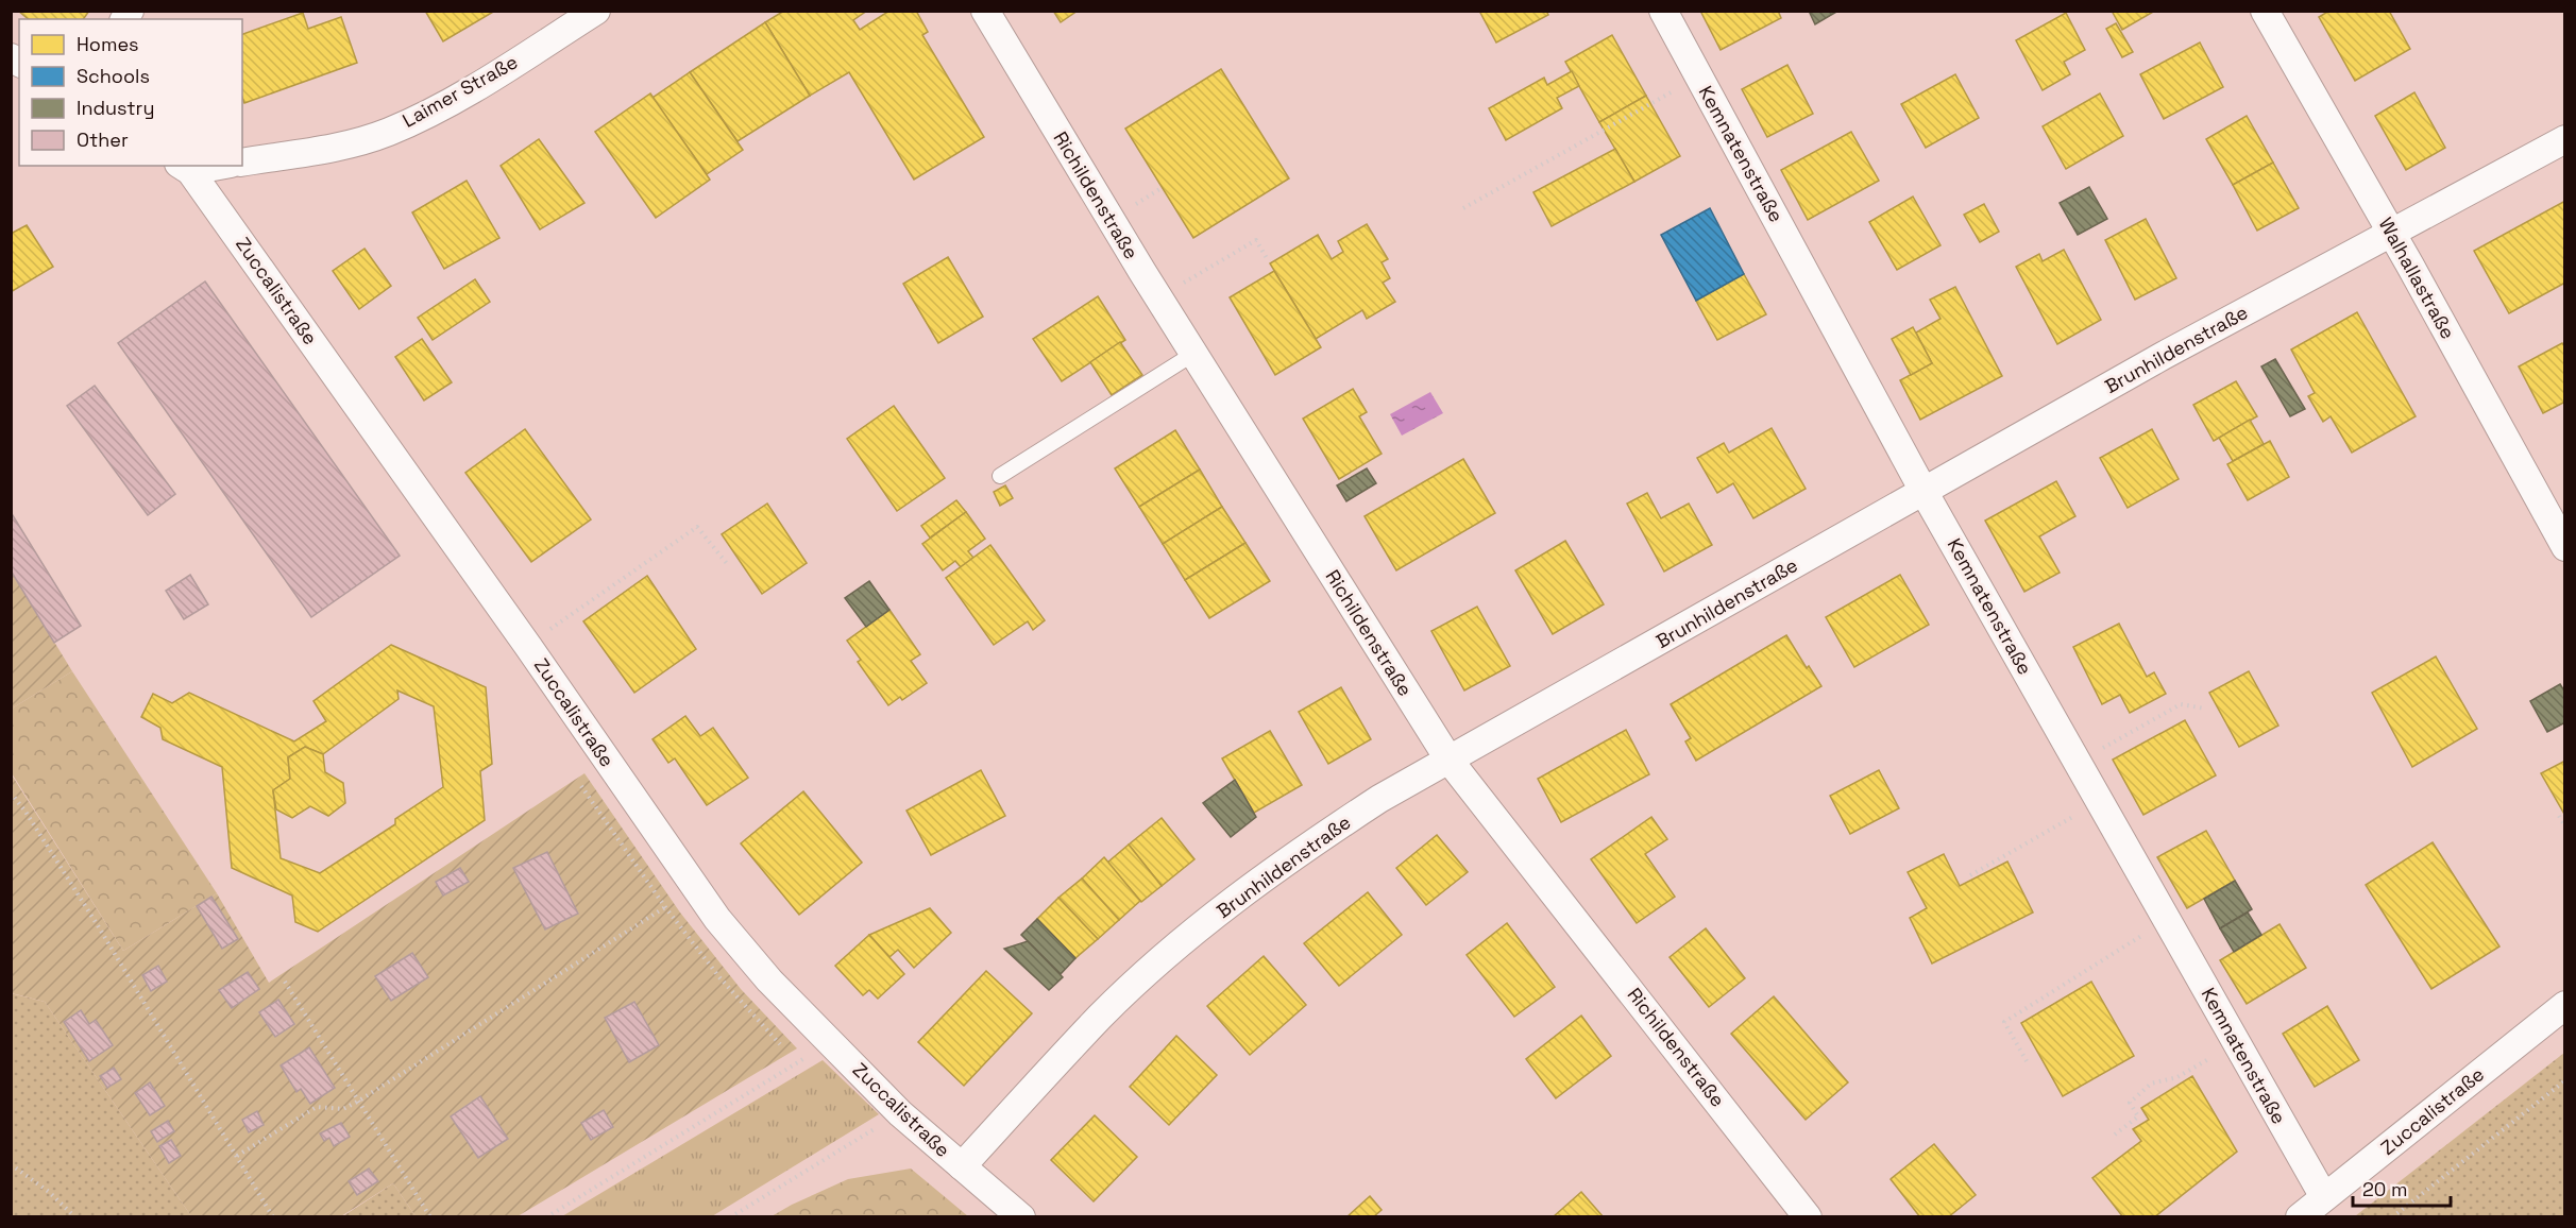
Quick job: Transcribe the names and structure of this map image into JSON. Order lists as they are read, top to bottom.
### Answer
{
  "streets": {
    "street": [
      "Laimer Straße",
      "Kemnatenstraße",
      "Richildenstraße",
      "Walhallastraße",
      "Zuccalistraße",
      "Brunhildenstraße"
    ]
  },
  "crossings": [
    ["Kemnatenstraße", "Zuccalistraße"],
    ["Kemnatenstraße", "Brunhildenstraße"],
    ["Richildenstraße", "Brunhildenstraße"],
    ["Walhallastraße", "Brunhildenstraße"],
    ["Zuccalistraße", "Brunhildenstraße"]
  ],
  "legend": [
    "Homes",
    "Schools",
    "Industry",
    "Other"
  ],
  "scale_bar": "20 m"
}
